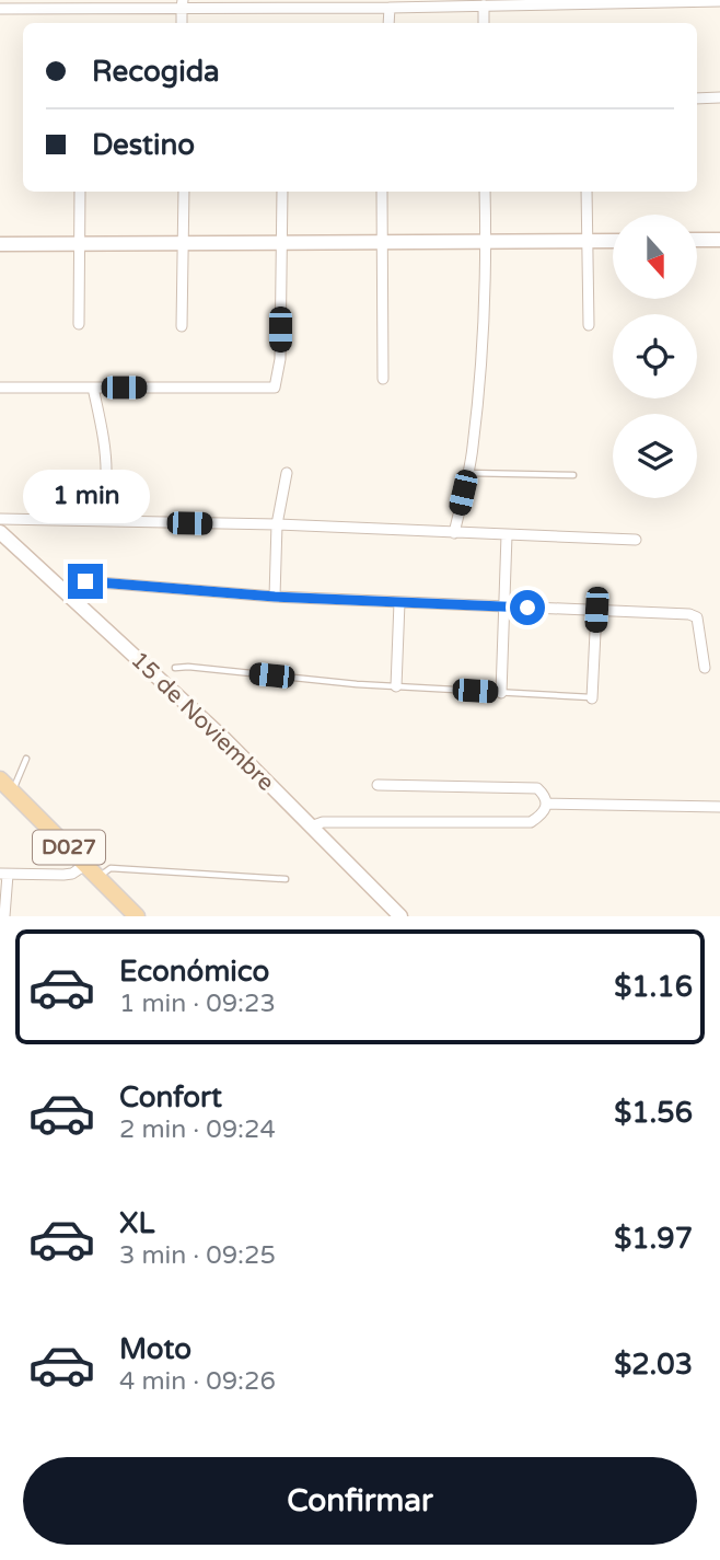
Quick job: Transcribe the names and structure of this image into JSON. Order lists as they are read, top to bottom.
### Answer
{
  "streets": {
    "main road": ["D027"],
    "street": ["15 de Noviembre"]
  },
  "north": "bottom",
  "page": {
    "banner": ["Recogida", "Destino"],
    "bubble": "1 min",
    "list": [
      {
        "name": "Económico",
        "note": "1 min · 09:23",
        "value": "$1.16"
      },
      {
        "name": "Confort",
        "note": "2 min · 09:24",
        "value": "$1.56"
      },
      {
        "name": "XL",
        "note": "3 min · 09:25",
        "value": "$1.97"
      },
      {
        "name": "Moto",
        "note": "4 min · 09:26",
        "value": "$2.03"
      }
    ],
    "buttons": "Confirmar"
  }
}
